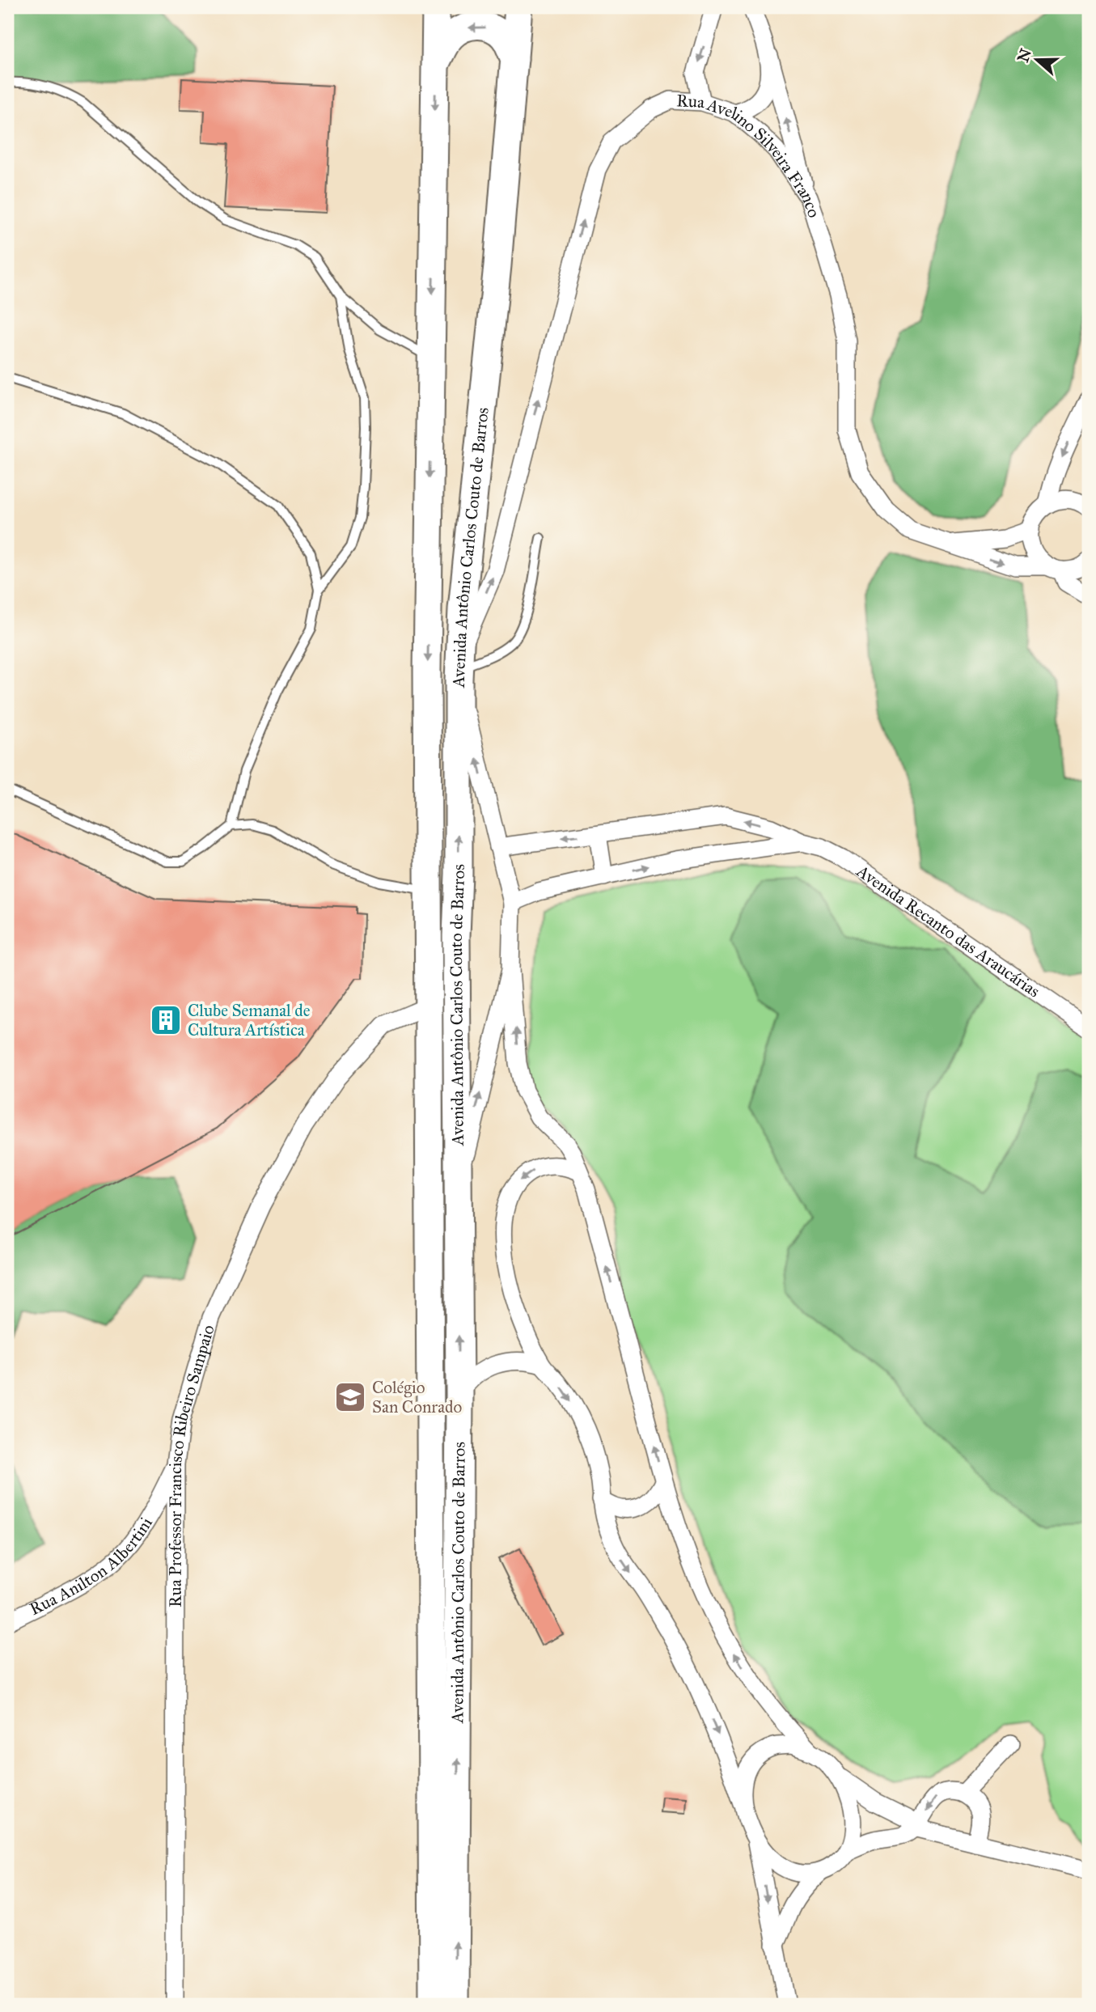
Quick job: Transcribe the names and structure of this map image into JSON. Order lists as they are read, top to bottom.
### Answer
{
  "streets": {
    "main road": ["Avenida Antônio Carlos Couto de Barros"],
    "street": [
      "Rua Avelino Silveira Franco",
      "Avenida Recanto das Araucárias",
      "Rua Professor Francisco Ribeiro Sampaio",
      "Rua Anilton Albertini"
    ]
  },
  "crossings": [
    ["Rua Avelino Silveira Franco", "Avenida Antônio Carlos Couto de Barros"],
    ["Avenida Antônio Carlos Couto de Barros", "Rua Professor Francisco Ribeiro Sampaio"],
    ["Rua Professor Francisco Ribeiro Sampaio", "Rua Anilton Albertini"]
  ],
  "one_way": ["Rua Avelino Silveira Franco"],
  "places": {
    "building": ["Clube Semanal de Cultura Artística"],
    "school or university": ["Colégio San Conrado"]
  },
  "north": "left"
}
